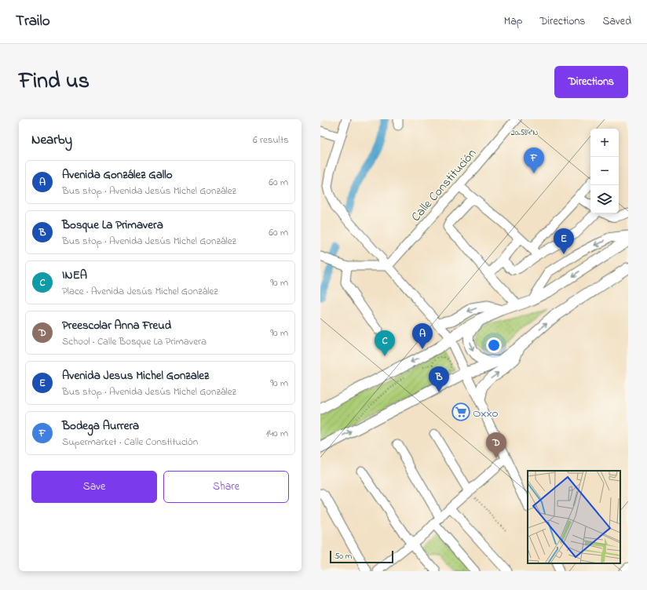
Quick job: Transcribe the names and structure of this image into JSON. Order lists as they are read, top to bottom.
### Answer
{
  "streets": {
    "street": ["Calle Constitución"]
  },
  "places": {
    "supermarket": ["Oxxo"]
  },
  "scale_bar": "50 m",
  "page": {
    "header": "Trailo",
    "nav": ["Map", "Directions", "Saved"],
    "title": "Find us",
    "buttons": [
      "Directions",
      ["Save", "Share"]
    ],
    "heading": ["Nearby", "6 results"],
    "map_buttons": ["+", "−"],
    "pins": [
      "F",
      "E",
      "A",
      "C",
      "B",
      "D"
    ],
    "list": [
      {
        "mark": "A",
        "name": "Avenida González Gallo",
        "note": "Bus stop · Avenida Jesús Michel González",
        "value": "60 m"
      },
      {
        "mark": "B",
        "name": "Bosque La Primavera",
        "note": "Bus stop · Avenida Jesús Michel González",
        "value": "60 m"
      },
      {
        "mark": "C",
        "name": "INEA",
        "note": "Place · Avenida Jesús Michel González",
        "value": "90 m"
      },
      {
        "mark": "D",
        "name": "Preescolar Anna Freud",
        "note": "School · Calle Bosque La Primavera",
        "value": "90 m"
      },
      {
        "mark": "E",
        "name": "Avenida Jesus Michel Gonzalez",
        "note": "Bus stop · Avenida Jesús Michel González",
        "value": "90 m"
      },
      {
        "mark": "F",
        "name": "Bodega Aurrera",
        "note": "Supermarket · Calle Constitución",
        "value": "140 m"
      }
    ],
    "scale": "50 m"
  },
  "coordinates": ["20.584°N"]
}
